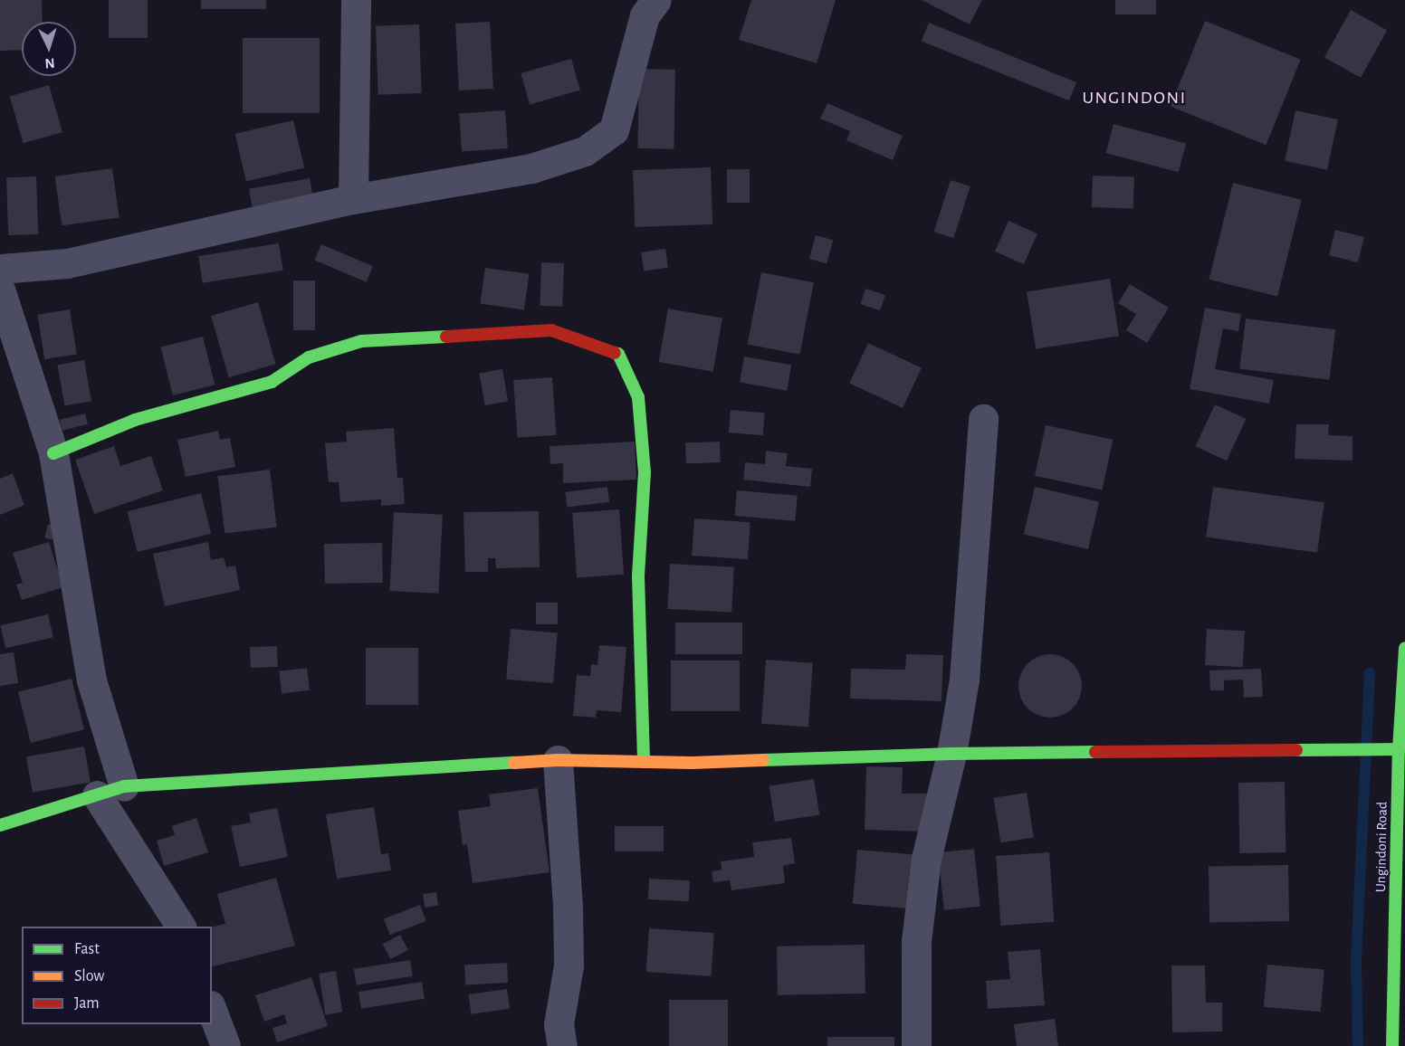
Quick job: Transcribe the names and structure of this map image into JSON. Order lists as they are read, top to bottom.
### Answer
{
  "streets": {
    "street": ["Ungindoni Road"]
  },
  "districts": ["UNGINDONI"],
  "legend": ["Fast", "Slow", "Jam"],
  "north": "bottom"
}
